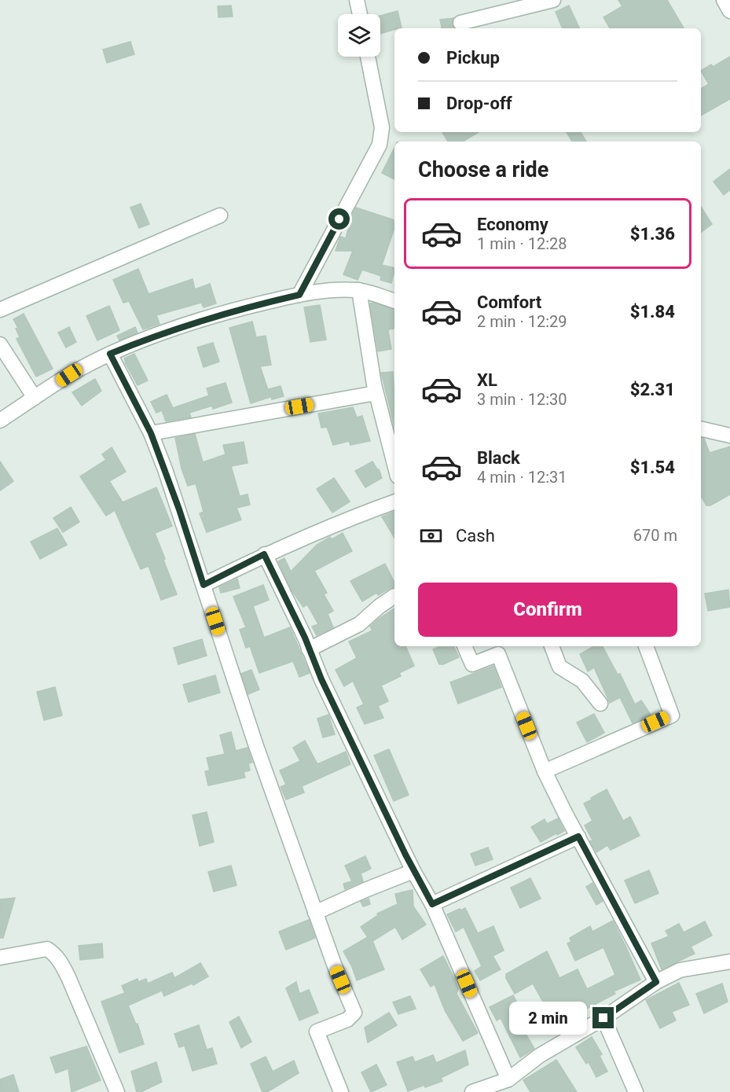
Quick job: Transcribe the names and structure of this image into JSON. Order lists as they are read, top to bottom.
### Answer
{
  "page": {
    "banner": ["Pickup", "Drop-off"],
    "heading": "Choose a ride",
    "list": [
      {
        "name": "Economy",
        "note": "1 min · 12:28",
        "value": "$1.36"
      },
      {
        "name": "Comfort",
        "note": "2 min · 12:29",
        "value": "$1.84"
      },
      {
        "name": "XL",
        "note": "3 min · 12:30",
        "value": "$2.31"
      },
      {
        "name": "Black",
        "note": "4 min · 12:31",
        "value": "$1.54"
      }
    ],
    "pay": ["Cash", "670 m"],
    "buttons": "Confirm",
    "bubble": "2 min"
  }
}
